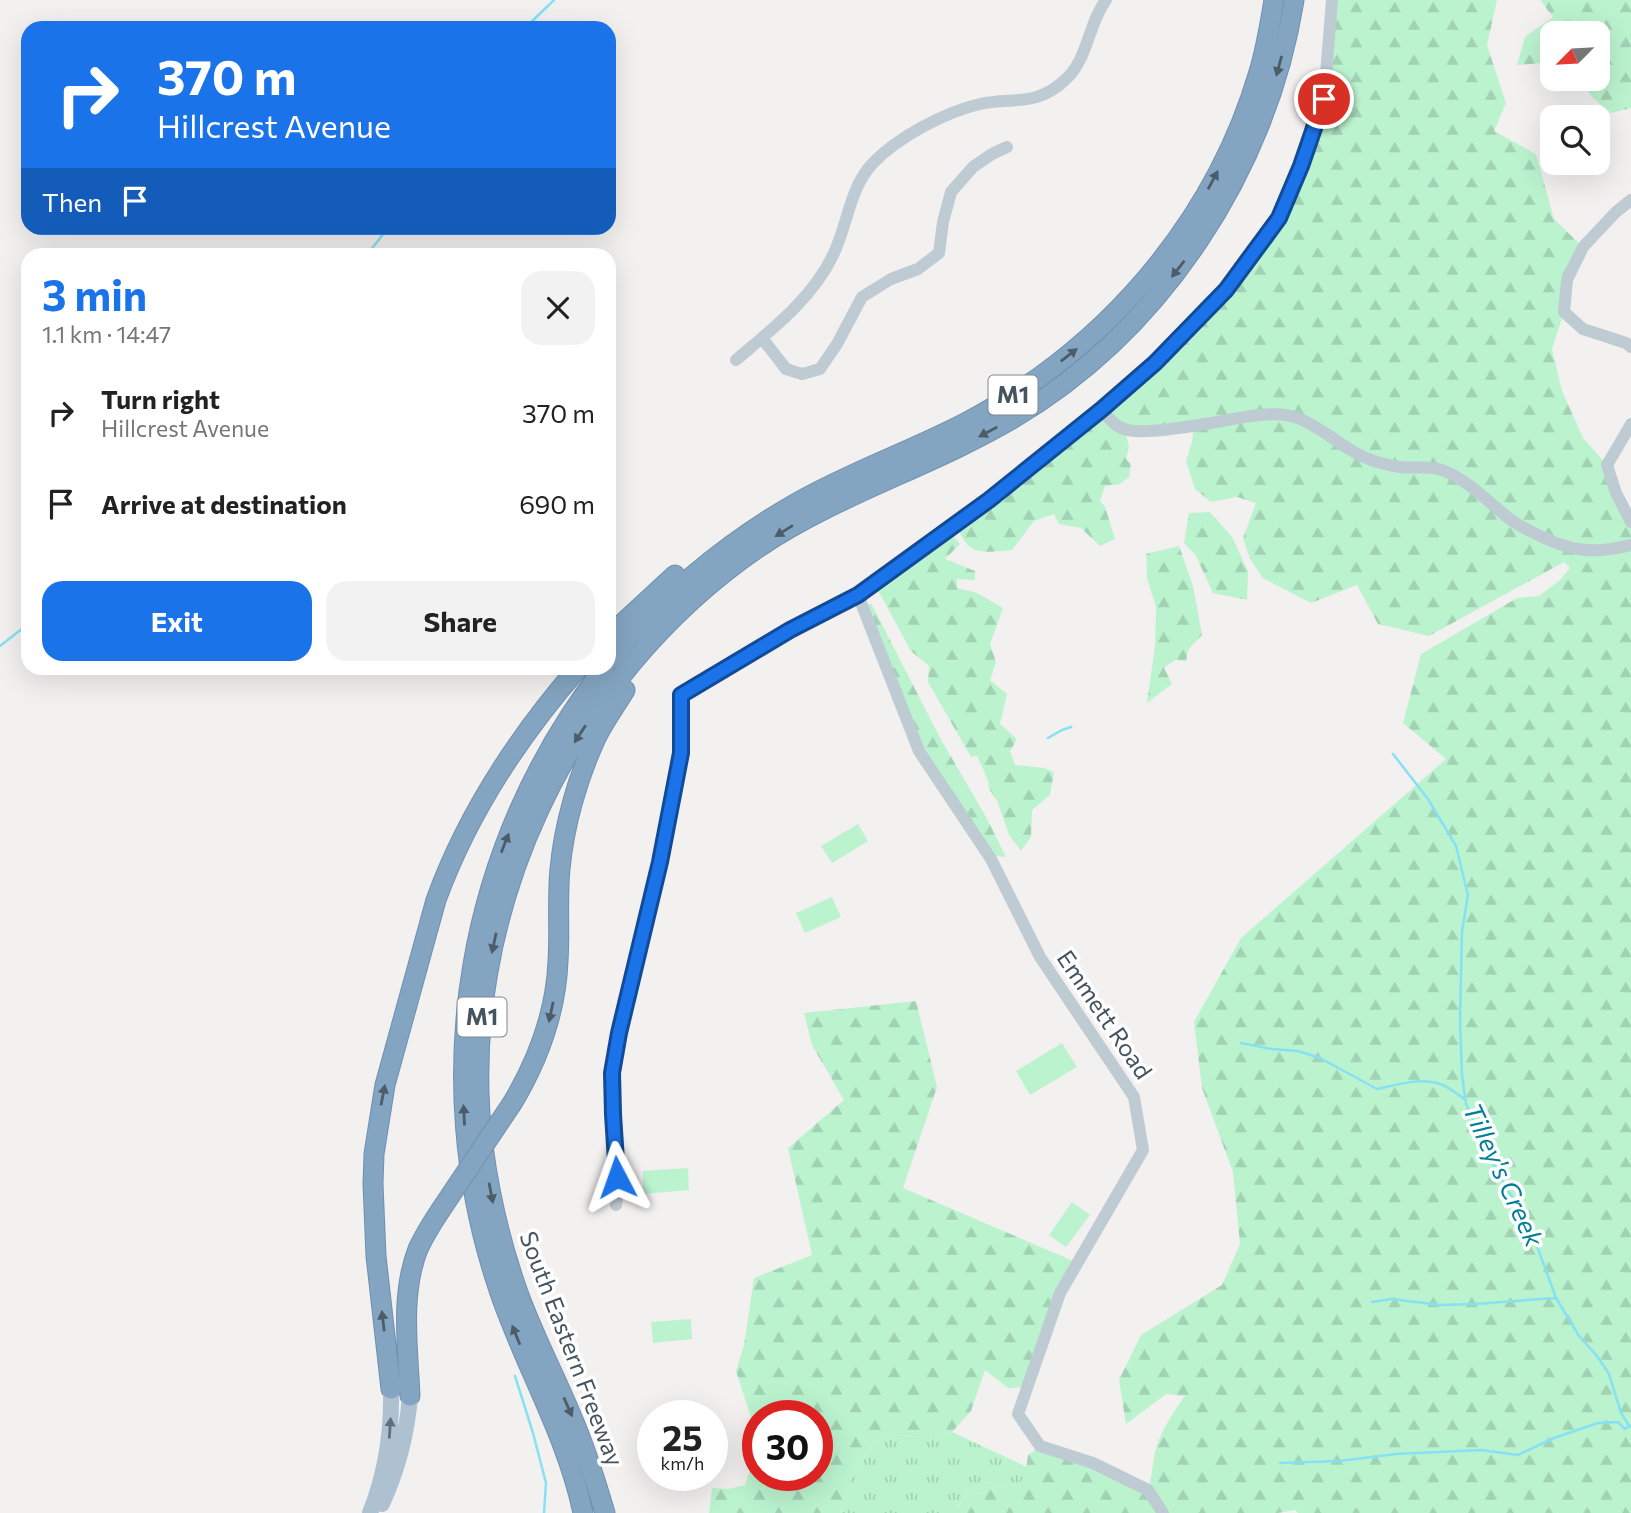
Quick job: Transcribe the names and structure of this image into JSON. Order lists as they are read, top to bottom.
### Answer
{
  "streets": {
    "highway": ["M1", "South Eastern Freeway"],
    "street": ["Emmett Road"]
  },
  "crossings": [
    ["M1", "South Eastern Freeway"]
  ],
  "water": ["Tilley's Creek"],
  "north": "bottom left",
  "page": {
    "turn": ["370 m", "Hillcrest Avenue"],
    "then": "Then",
    "heading": ["3 min", "1.1 km · 14:47"],
    "list": [
      {
        "name": "Turn right",
        "note": "Hillcrest Avenue",
        "value": "370 m"
      },
      {
        "name": "Arrive at destination",
        "value": "690 m"
      }
    ],
    "buttons": ["Exit", "Share"],
    "speed": "25 km/h",
    "limit": "30"
  }
}
